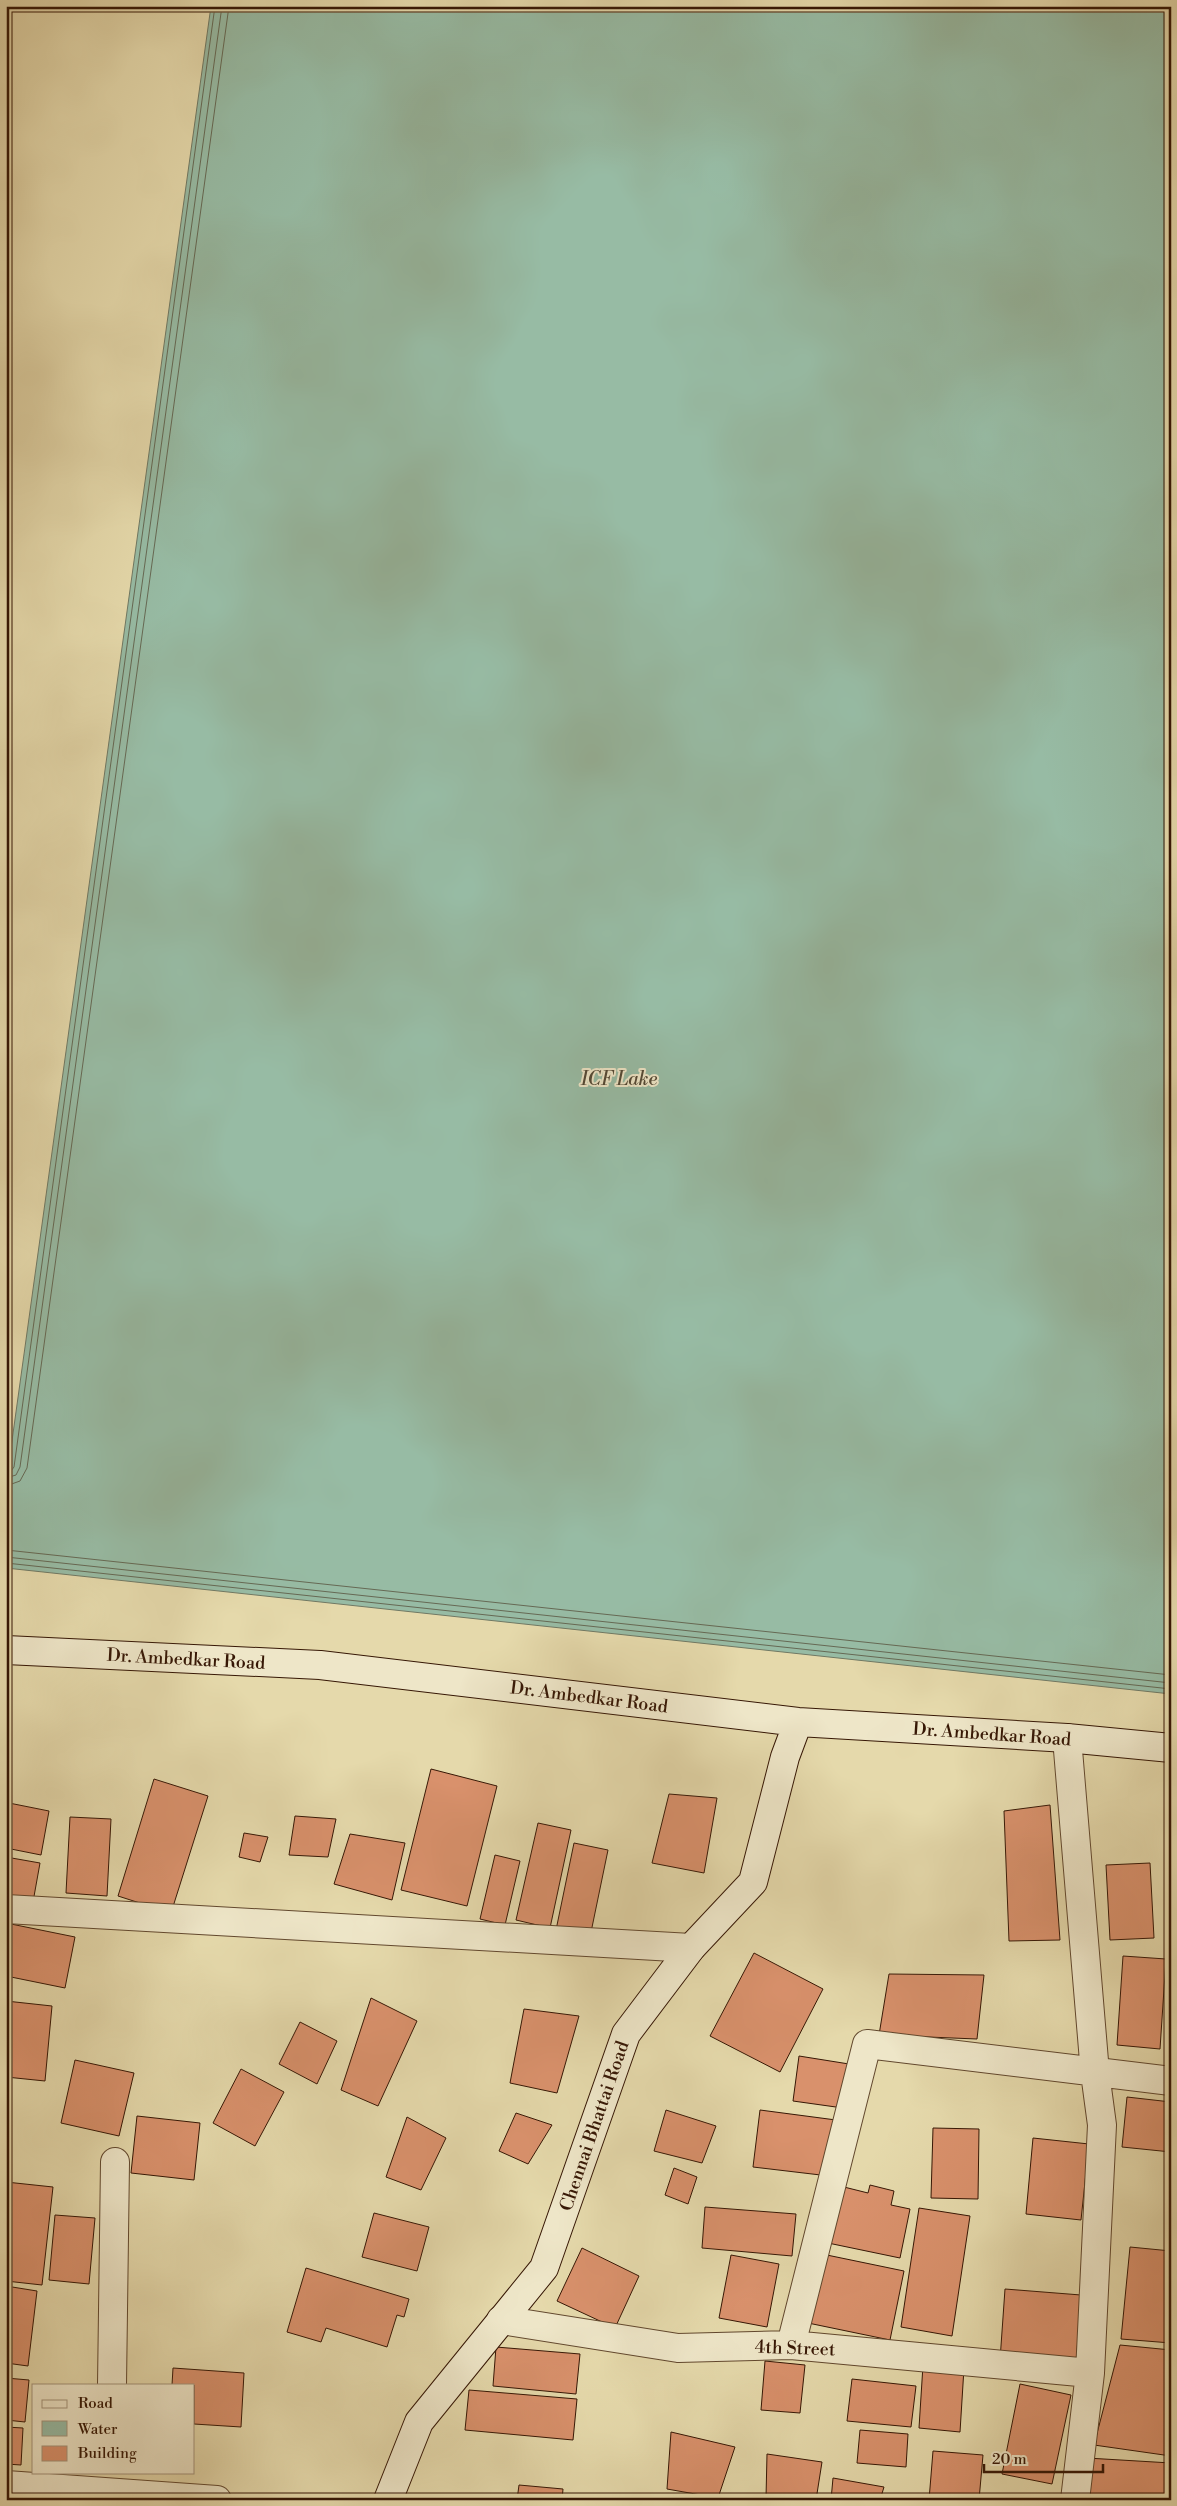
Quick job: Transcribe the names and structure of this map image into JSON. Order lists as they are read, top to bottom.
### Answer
{
  "streets": {
    "street": ["Dr. Ambedkar Road", "Chennai Bhattai Road", "4th Street"]
  },
  "crossings": [
    ["Dr. Ambedkar Road", "Chennai Bhattai Road"],
    ["Chennai Bhattai Road", "4th Street"]
  ],
  "water": ["ICF Lake"],
  "legend": ["Road", "Water", "Building"],
  "scale_bar": "20 m"
}
